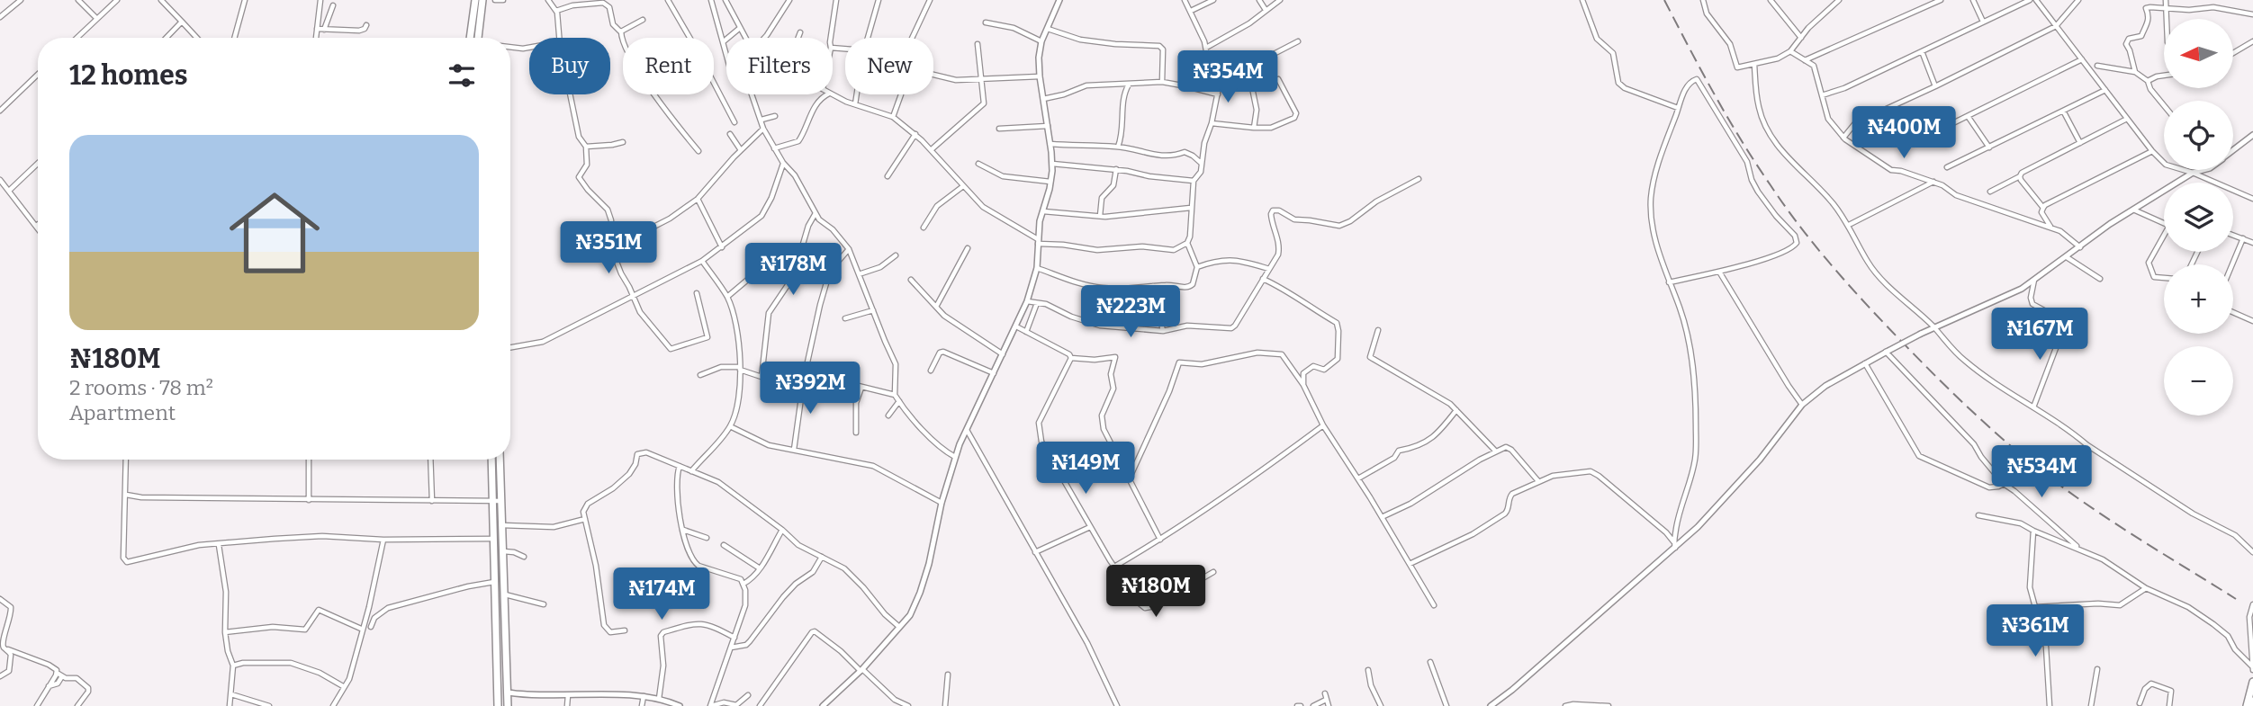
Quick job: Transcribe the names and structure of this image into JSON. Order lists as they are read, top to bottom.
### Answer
{
  "north": "left",
  "page": {
    "map_buttons": ["+", "−"],
    "chip": [
      "Buy",
      "Rent",
      "Filters",
      "New"
    ],
    "heading": "12 homes",
    "price": [
      "₦354M",
      "₦400M",
      "₦351M",
      "₦178M",
      "₦223M",
      "₦167M",
      "₦392M",
      "₦149M",
      "₦534M",
      "₦180M",
      "₦174M",
      "₦361M"
    ],
    "list": [
      {
        "name": "₦180M",
        "note": "2 rooms · 78 m² · Apartment"
      }
    ]
  }
}
